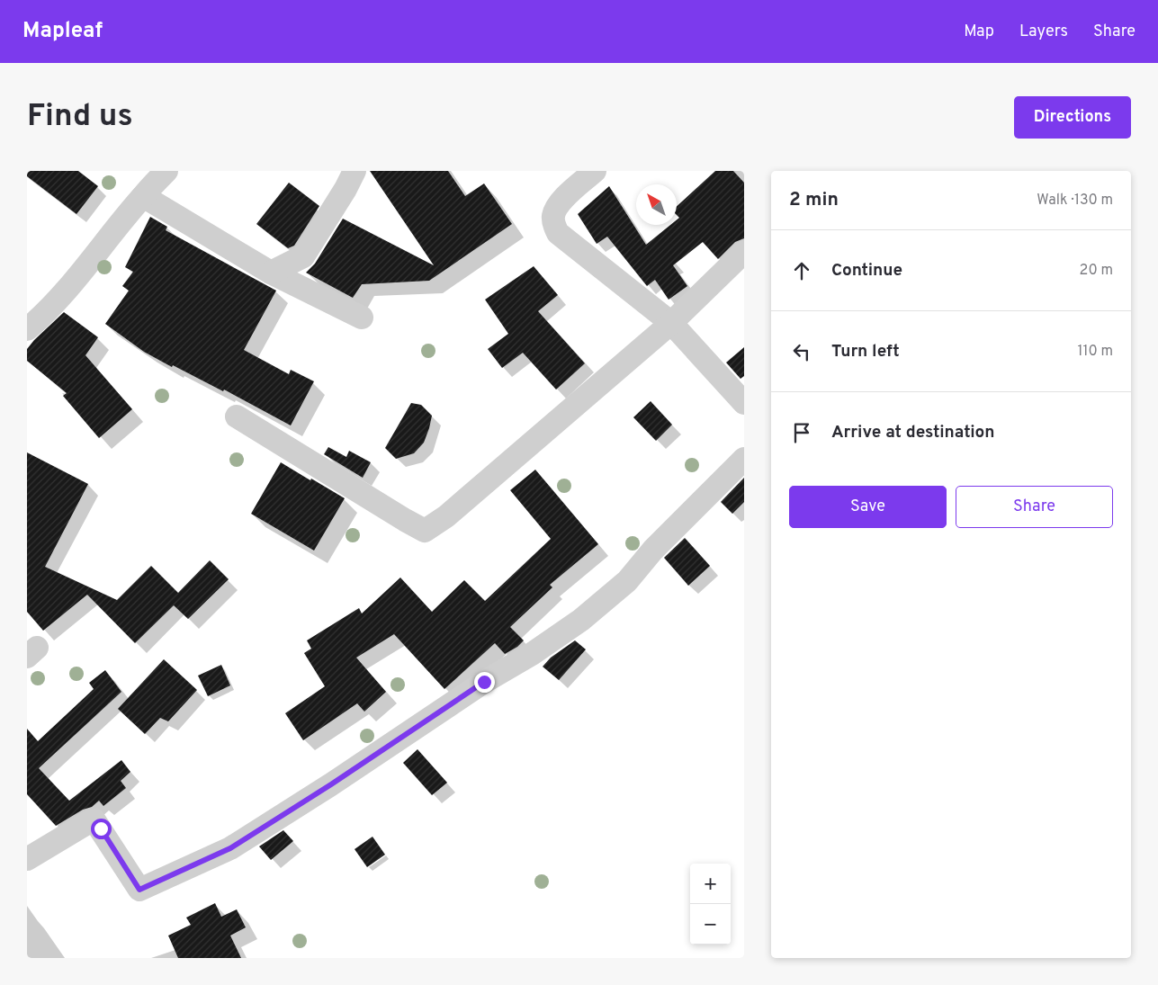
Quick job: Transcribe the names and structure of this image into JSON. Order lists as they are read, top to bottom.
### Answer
{
  "north": "top left",
  "page": {
    "header": "Mapleaf",
    "nav": ["Map", "Layers", "Share"],
    "buttons": [
      "Directions",
      ["Save", "Share"]
    ],
    "title": "Find us",
    "heading": ["2 min", "Walk · 130 m"],
    "list": [
      ["Continue", "20 m"],
      ["Turn left", "110 m"],
      "Arrive at destination"
    ],
    "map_buttons": ["+", "−"]
  }
}
